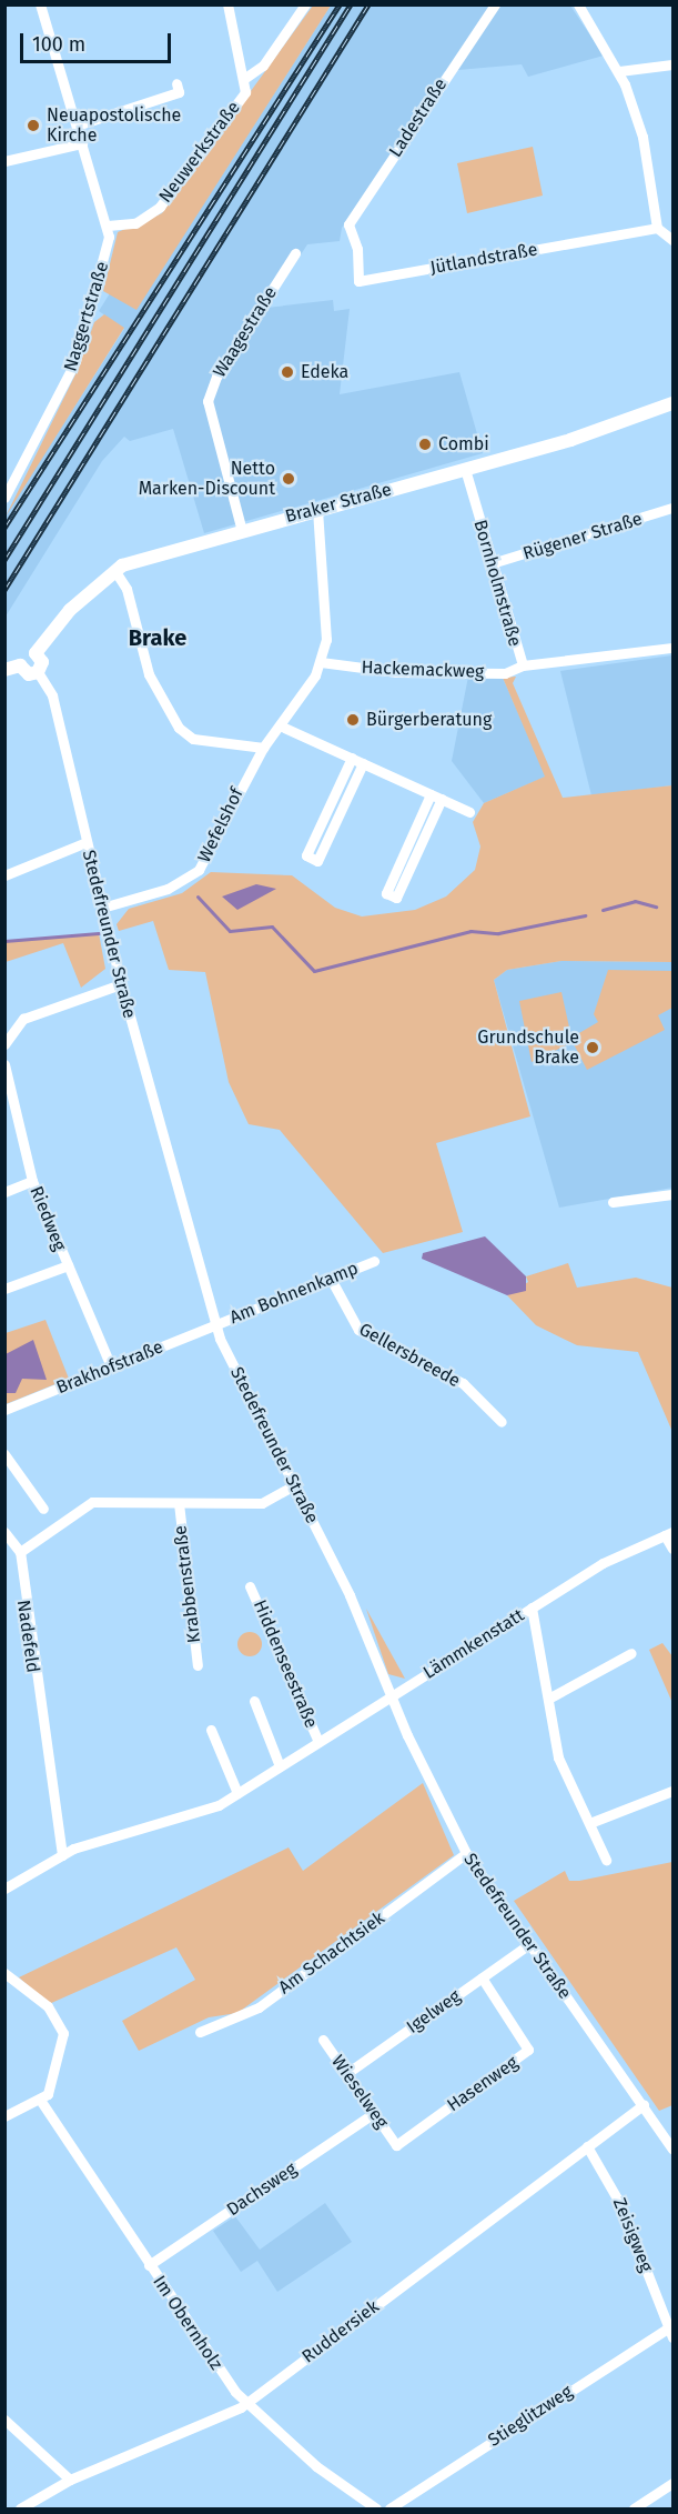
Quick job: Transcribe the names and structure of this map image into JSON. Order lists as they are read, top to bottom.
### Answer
{
  "streets": {
    "main road": ["Braker Straße"],
    "street": [
      "Ladestraße",
      "Neuwerkstraße",
      "Jütlandstraße",
      "Naggertstraße",
      "Waagestraße",
      "Rügener Straße",
      "Bornholmstraße",
      "Hackemackweg",
      "Wefelshof",
      "Stedefreunder Straße",
      "Riedweg",
      "Am Bohnenkamp",
      "Gellersbreede",
      "Brakhofstraße",
      "Krabbenstraße",
      "Nadefeld",
      "Lämmkenstatt",
      "Hiddenseestraße",
      "Am Schachtsiek",
      "Igelweg",
      "Hasenweg",
      "Wieselweg",
      "Dachsweg",
      "Zeisigweg",
      "Im Obernholz",
      "Ruddersiek",
      "Stieglitzweg"
    ]
  },
  "crossings": [
    ["Ladestraße", "Jütlandstraße"],
    ["Neuwerkstraße", "Naggertstraße"],
    ["Waagestraße", "Braker Straße"],
    ["Braker Straße", "Bornholmstraße"],
    ["Braker Straße", "Wefelshof"],
    ["Braker Straße", "Stedefreunder Straße"],
    ["Rügener Straße", "Bornholmstraße"],
    ["Bornholmstraße", "Hackemackweg"],
    ["Hackemackweg", "Wefelshof"],
    ["Wefelshof", "Stedefreunder Straße"],
    ["Stedefreunder Straße", "Am Bohnenkamp"],
    ["Stedefreunder Straße", "Brakhofstraße"],
    ["Stedefreunder Straße", "Lämmkenstatt"],
    ["Stedefreunder Straße", "Am Schachtsiek"],
    ["Stedefreunder Straße", "Igelweg"],
    ["Stedefreunder Straße", "Ruddersiek"],
    ["Riedweg", "Brakhofstraße"],
    ["Am Bohnenkamp", "Gellersbreede"],
    ["Am Bohnenkamp", "Brakhofstraße"],
    ["Nadefeld", "Lämmkenstatt"],
    ["Lämmkenstatt", "Hiddenseestraße"],
    ["Igelweg", "Hasenweg"],
    ["Igelweg", "Wieselweg"],
    ["Hasenweg", "Wieselweg"],
    ["Wieselweg", "Dachsweg"],
    ["Dachsweg", "Im Obernholz"],
    ["Zeisigweg", "Ruddersiek"],
    ["Zeisigweg", "Stieglitzweg"],
    ["Im Obernholz", "Ruddersiek"]
  ],
  "districts": ["Brake"],
  "places": [
    "Neuapostolische Kirche",
    "Edeka",
    "Combi",
    "Netto Marken-Discount",
    "Bürgerberatung",
    "Grundschule Brake"
  ],
  "scale_bar": "100 m"
}
